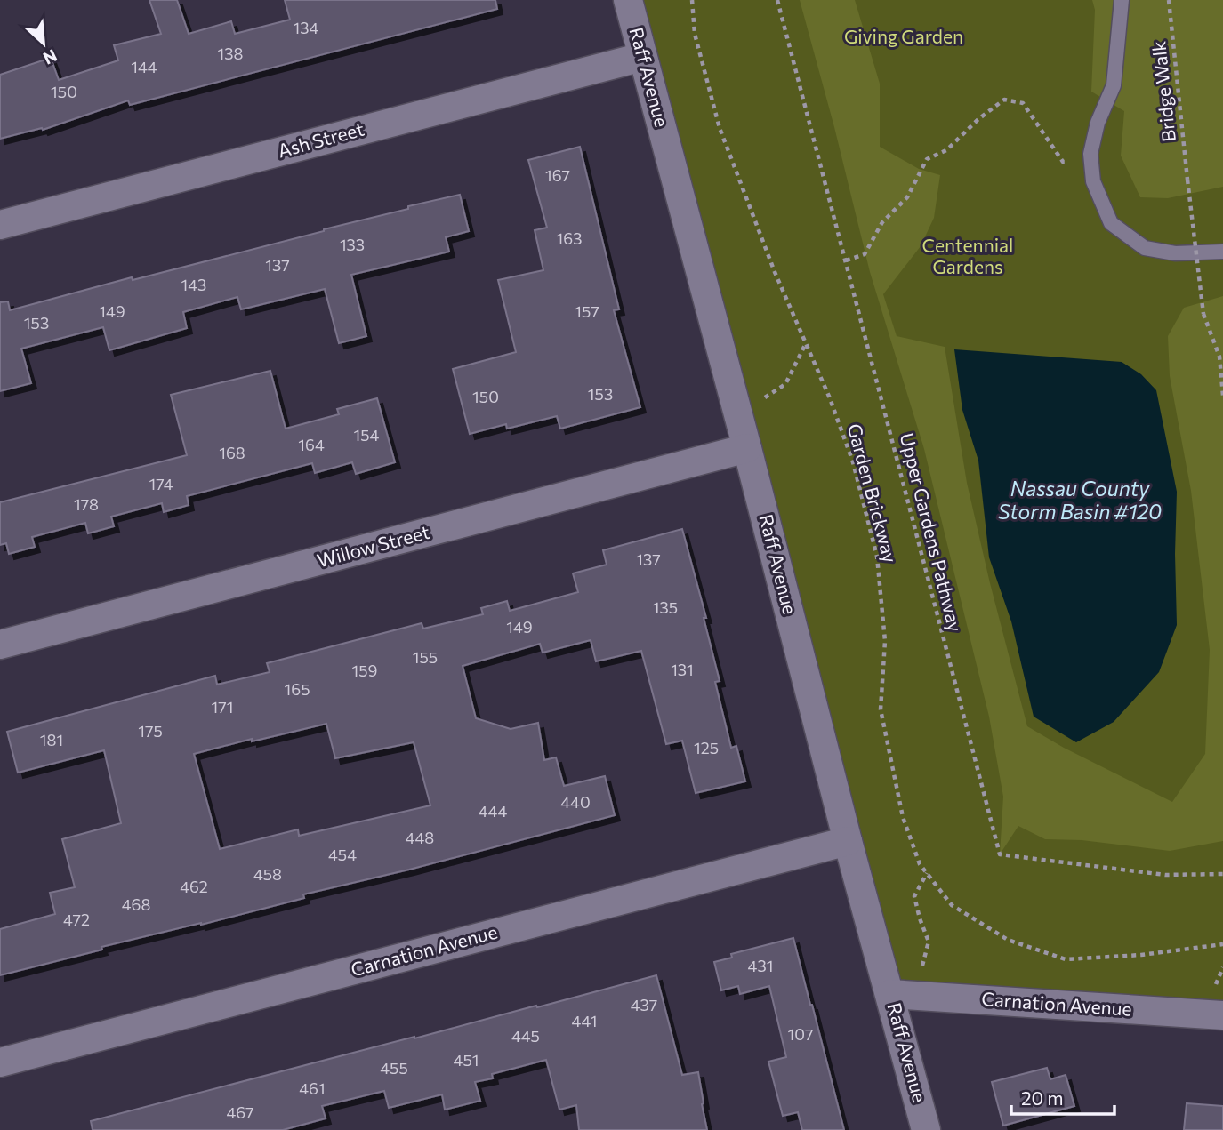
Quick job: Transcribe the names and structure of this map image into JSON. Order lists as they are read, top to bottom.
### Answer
{
  "streets": {
    "street": [
      "Raff Avenue",
      "Ash Street",
      "Willow Street",
      "Carnation Avenue"
    ],
    "path": ["Bridge Walk", "Garden Brickway", "Upper Gardens Pathway"]
  },
  "crossings": [
    ["Raff Avenue", "Ash Street"],
    ["Raff Avenue", "Willow Street"],
    ["Raff Avenue", "Carnation Avenue"]
  ],
  "water": ["Nassau County Storm Basin #120"],
  "parks": ["Giving Garden", "Centennial Gardens"],
  "house_numbers": [
    "134",
    "138",
    "144",
    "150",
    "167",
    "163",
    "133",
    "137",
    "143",
    "149",
    "157",
    "153",
    "153",
    "150",
    "154",
    "164",
    "168",
    "174",
    "178",
    "137",
    "135",
    "149",
    "155",
    "131",
    "159",
    "165",
    "171",
    "175",
    "181",
    "125",
    "440",
    "444",
    "448",
    "454",
    "458",
    "462",
    "468",
    "472",
    "431",
    "437",
    "441",
    "107",
    "445",
    "451",
    "455",
    "461",
    "467"
  ],
  "scale_bar": "20 m",
  "north": "bottom right"
}
